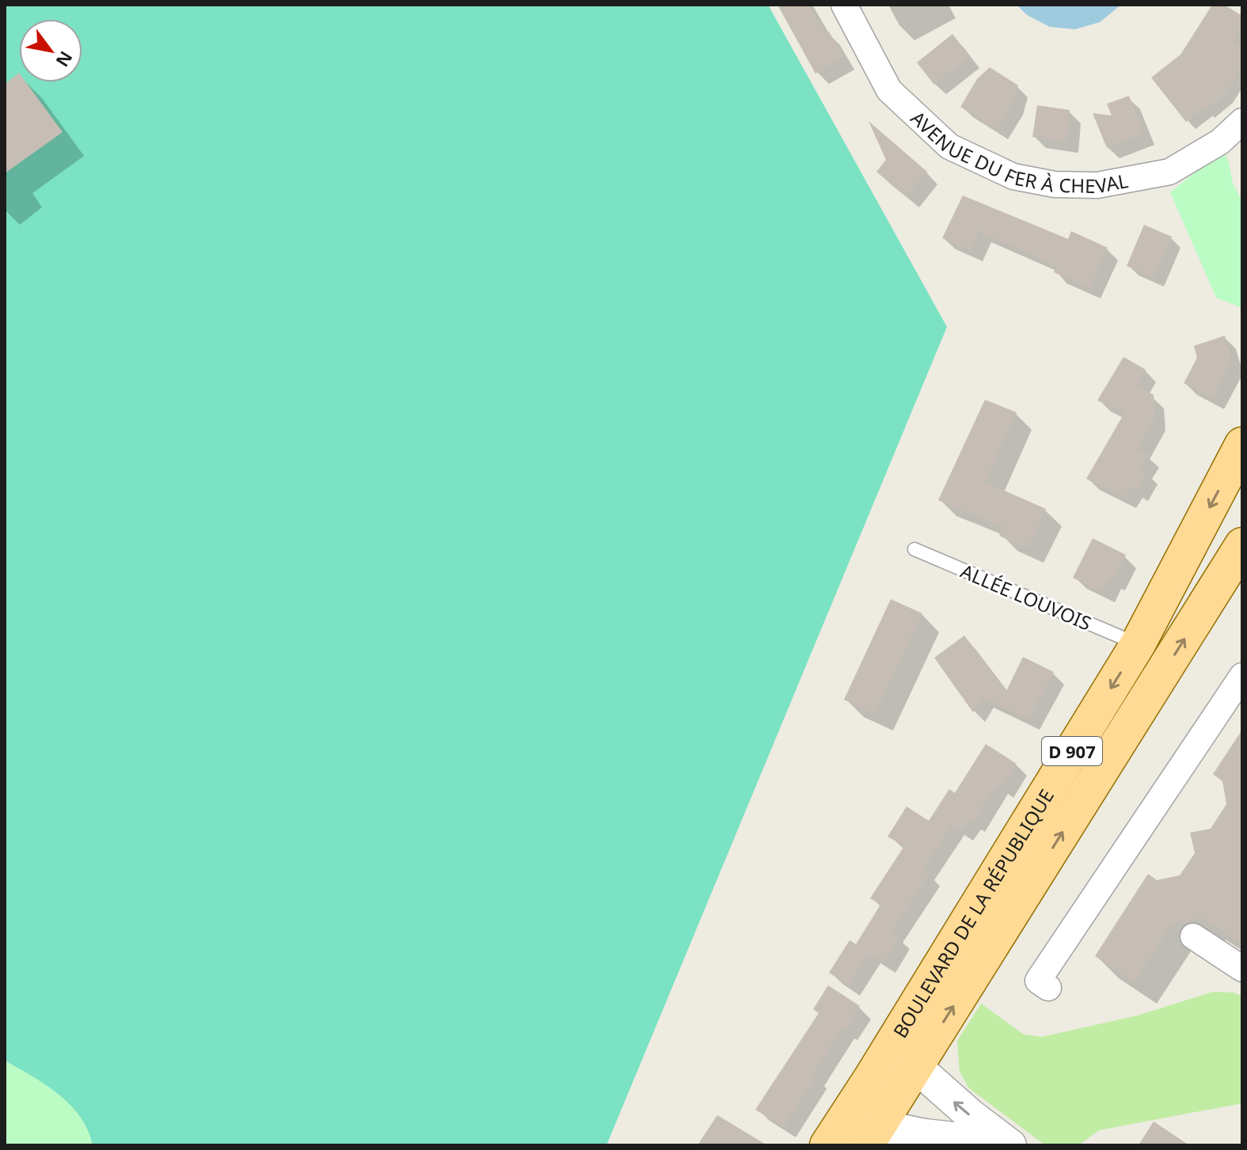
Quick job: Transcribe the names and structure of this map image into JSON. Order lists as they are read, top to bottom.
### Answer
{
  "streets": {
    "main road": ["D 907", "BOULEVARD DE LA RÉPUBLIQUE"],
    "street": ["AVENUE DU FER À CHEVAL"],
    "lane": ["ALLÉE LOUVOIS"]
  },
  "crossings": [
    ["ALLÉE LOUVOIS", "BOULEVARD DE LA RÉPUBLIQUE"]
  ],
  "north": "bottom right"
}
